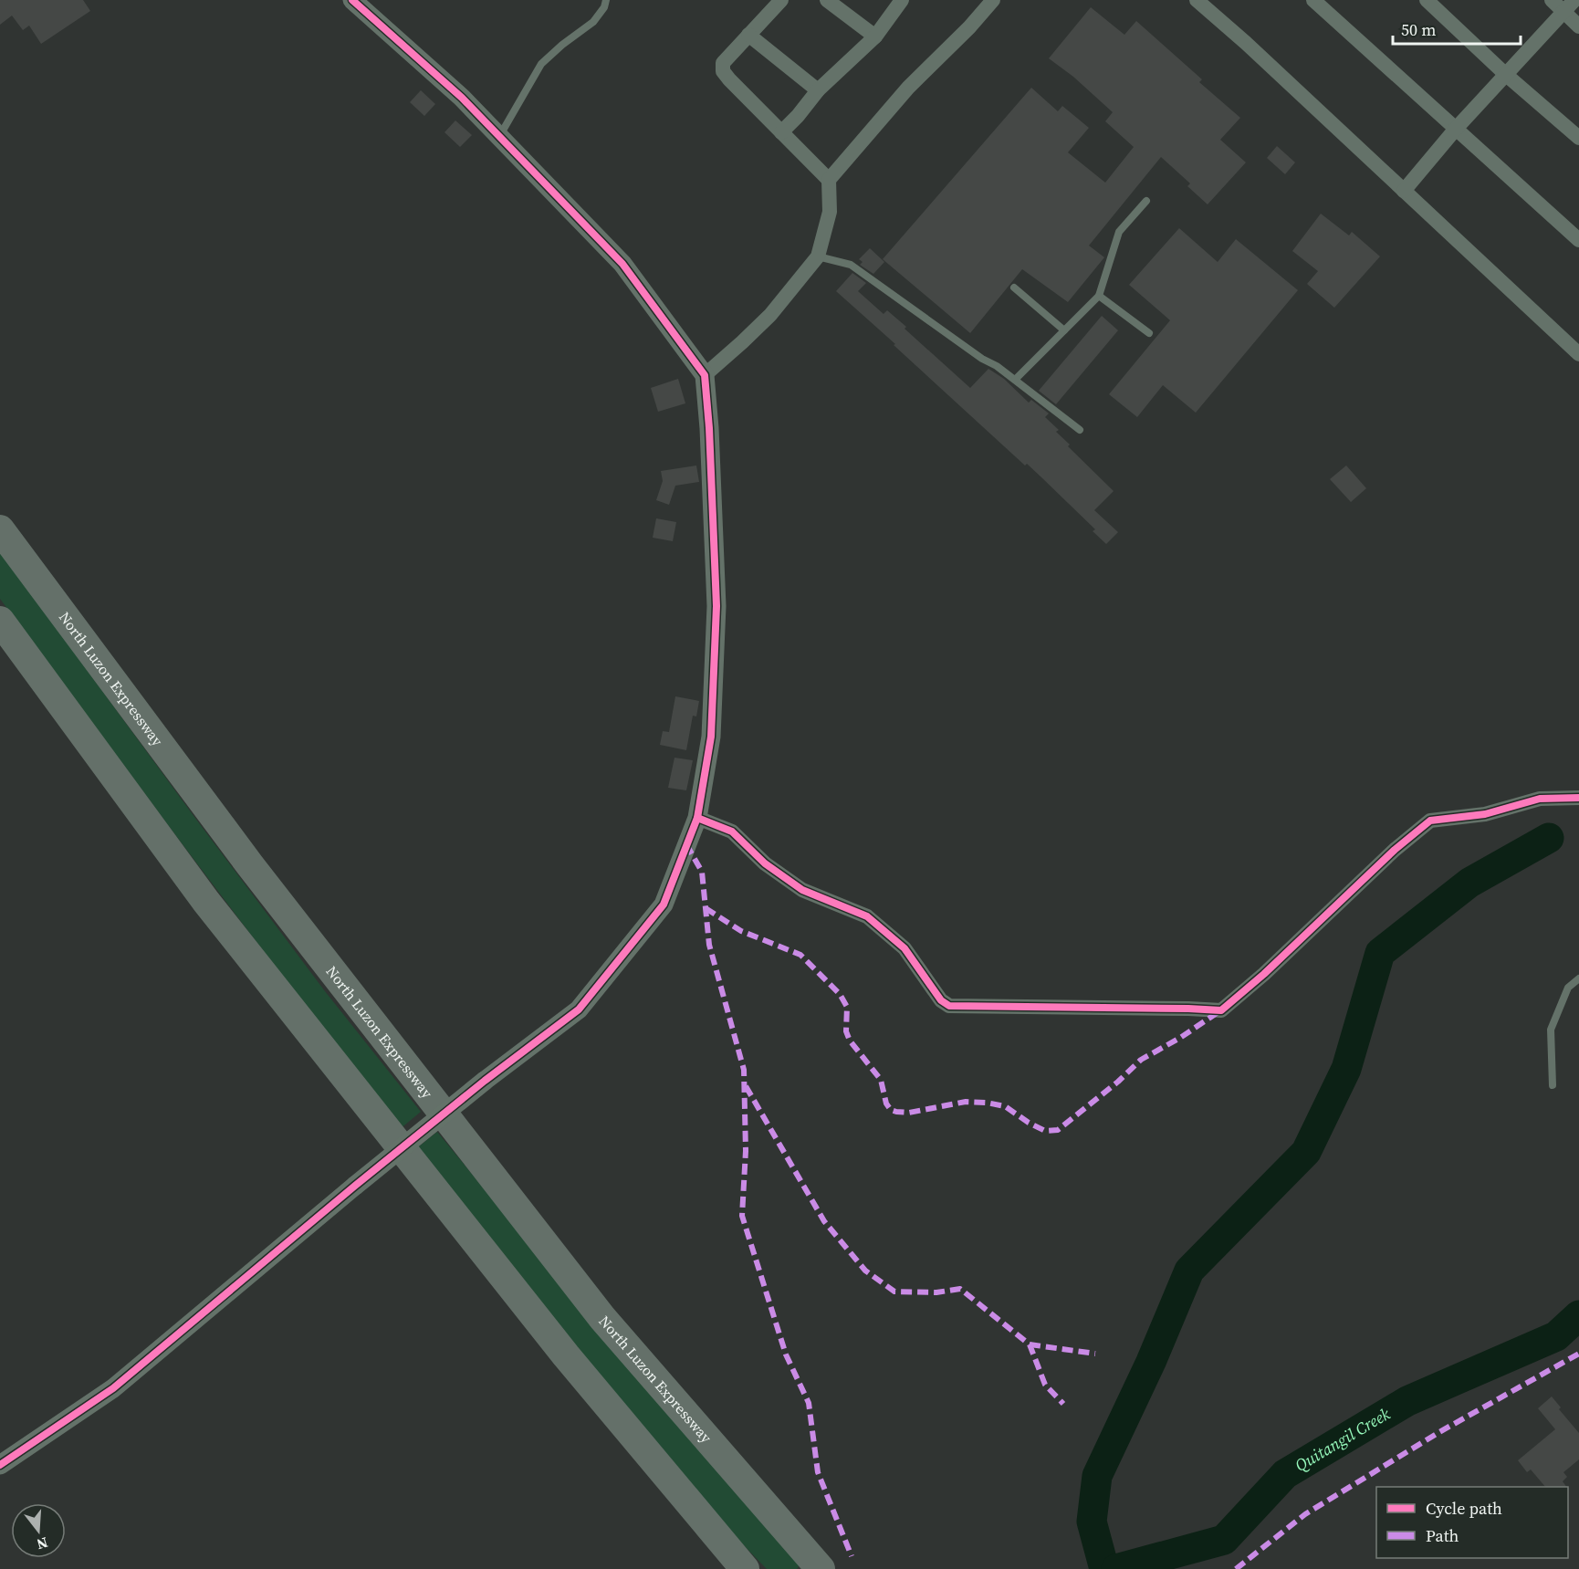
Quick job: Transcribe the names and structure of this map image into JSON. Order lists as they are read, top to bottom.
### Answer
{
  "streets": {
    "highway": ["North Luzon Expressway"]
  },
  "water": ["Quitangil Creek"],
  "legend": ["Cycle path", "Path"],
  "scale_bar": "50 m",
  "north": "bottom"
}
